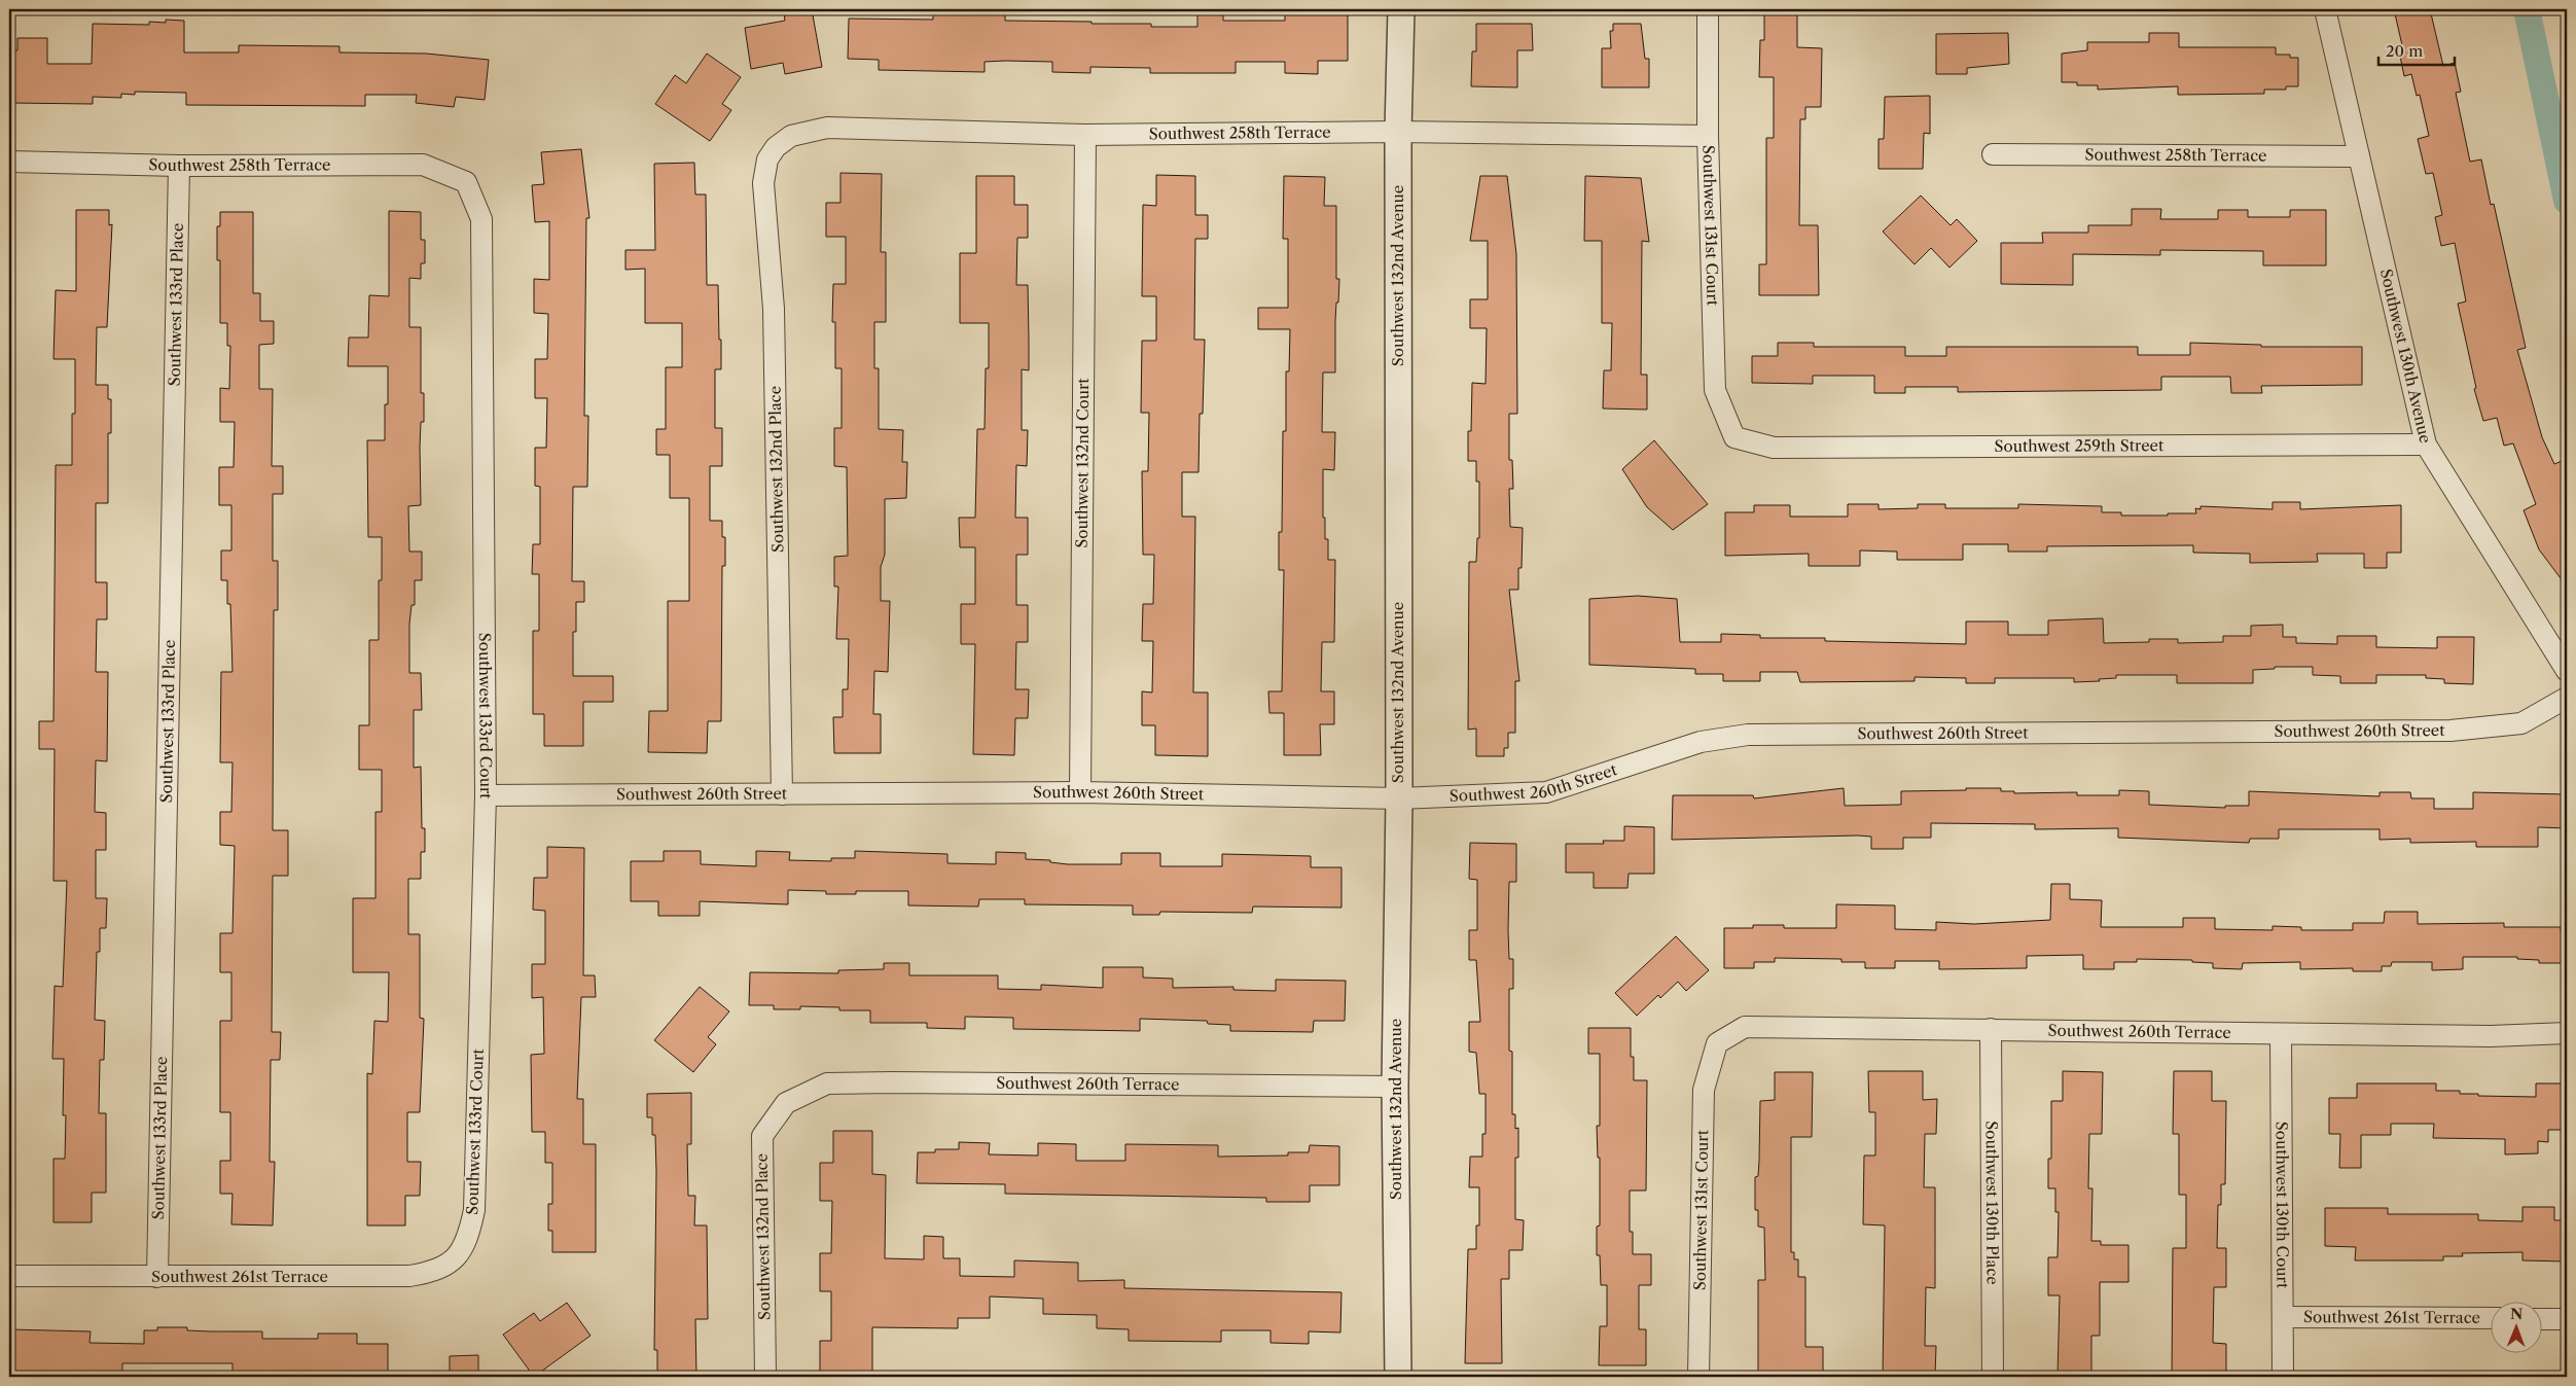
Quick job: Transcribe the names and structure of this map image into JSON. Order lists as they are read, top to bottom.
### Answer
{
  "streets": {
    "street": [
      "Southwest 258th Terrace",
      "Southwest 131st Court",
      "Southwest 132nd Avenue",
      "Southwest 133rd Place",
      "Southwest 130th Avenue",
      "Southwest 259th Street",
      "Southwest 132nd Court",
      "Southwest 132nd Place",
      "Southwest 133rd Court",
      "Southwest 260th Street",
      "Southwest 260th Terrace",
      "Southwest 130th Place",
      "Southwest 130th Court",
      "Southwest 261st Terrace"
    ]
  },
  "crossings": [
    ["Southwest 258th Terrace", "Southwest 131st Court"],
    ["Southwest 258th Terrace", "Southwest 132nd Avenue"],
    ["Southwest 258th Terrace", "Southwest 133rd Place"],
    ["Southwest 258th Terrace", "Southwest 130th Avenue"],
    ["Southwest 258th Terrace", "Southwest 132nd Court"],
    ["Southwest 258th Terrace", "Southwest 132nd Place"],
    ["Southwest 258th Terrace", "Southwest 133rd Court"],
    ["Southwest 131st Court", "Southwest 259th Street"],
    ["Southwest 131st Court", "Southwest 260th Terrace"],
    ["Southwest 132nd Avenue", "Southwest 260th Street"],
    ["Southwest 132nd Avenue", "Southwest 260th Terrace"],
    ["Southwest 133rd Place", "Southwest 261st Terrace"],
    ["Southwest 130th Avenue", "Southwest 259th Street"],
    ["Southwest 132nd Court", "Southwest 260th Street"],
    ["Southwest 132nd Place", "Southwest 260th Street"],
    ["Southwest 132nd Place", "Southwest 260th Terrace"],
    ["Southwest 133rd Court", "Southwest 260th Street"],
    ["Southwest 133rd Court", "Southwest 261st Terrace"],
    ["Southwest 260th Terrace", "Southwest 130th Place"],
    ["Southwest 260th Terrace", "Southwest 130th Court"],
    ["Southwest 130th Court", "Southwest 261st Terrace"]
  ],
  "scale_bar": "20 m",
  "north": "top"
}
